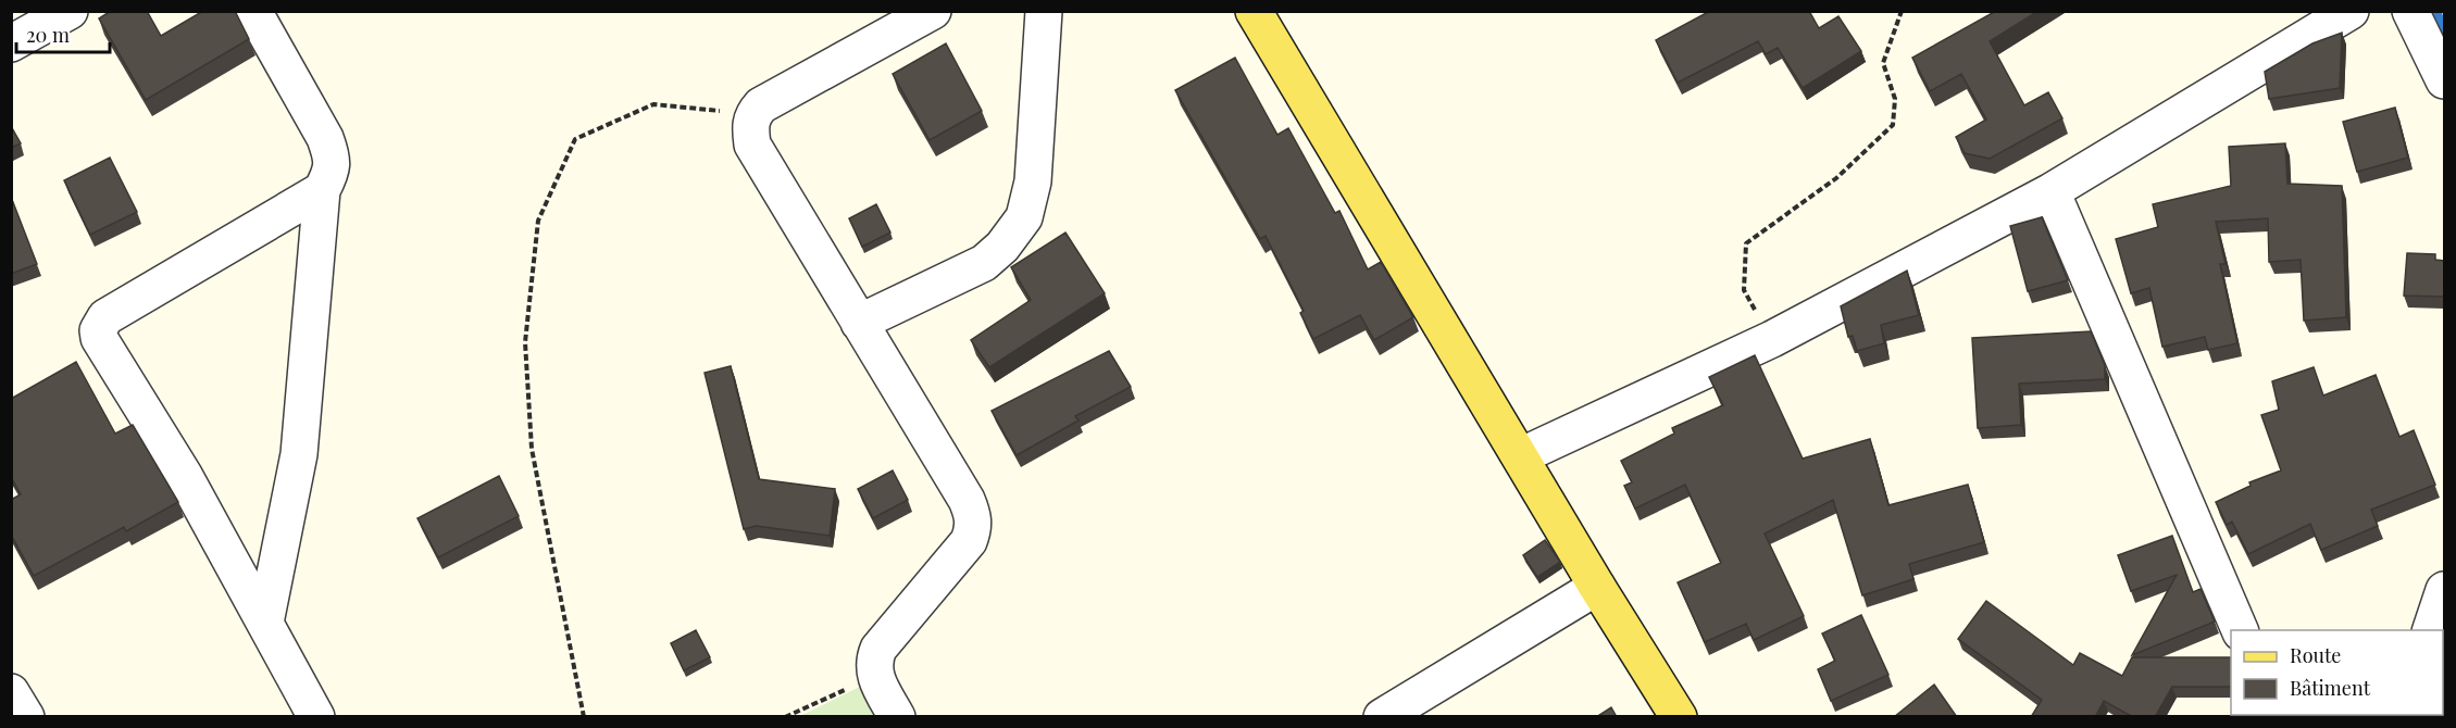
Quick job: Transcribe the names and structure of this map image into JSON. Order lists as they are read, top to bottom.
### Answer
{
  "legend": ["Route", "Bâtiment"],
  "scale_bar": "20 m"
}
